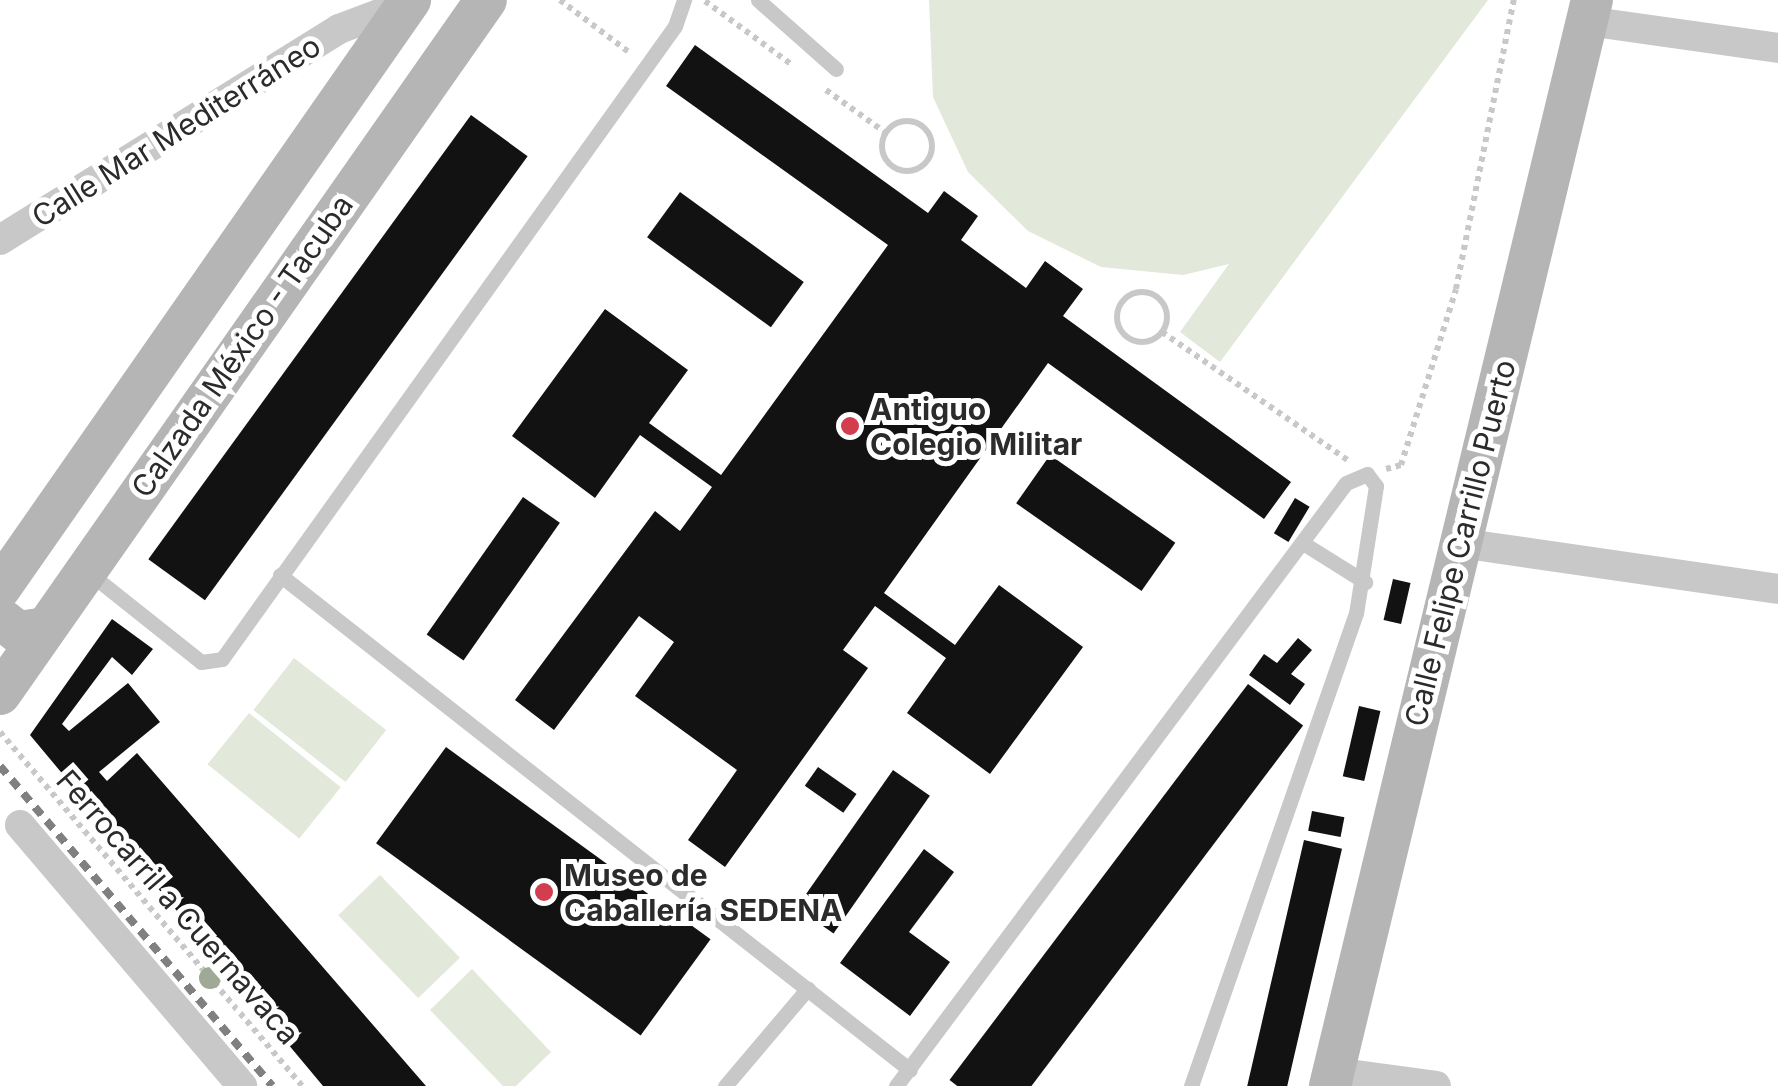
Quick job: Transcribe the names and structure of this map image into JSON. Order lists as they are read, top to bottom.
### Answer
{
  "streets": {
    "main road": ["Calzada México - Tacuba", "Calle Felipe Carrillo Puerto"],
    "street": ["Calle Mar Mediterráneo"],
    "path": ["Ferrocarril a Cuernavaca"]
  },
  "crossings": [
    ["Calle Mar Mediterráneo", "Calzada México - Tacuba"]
  ],
  "places": ["Antiguo Colegio Militar", "Museo de Caballería SEDENA"]
}
